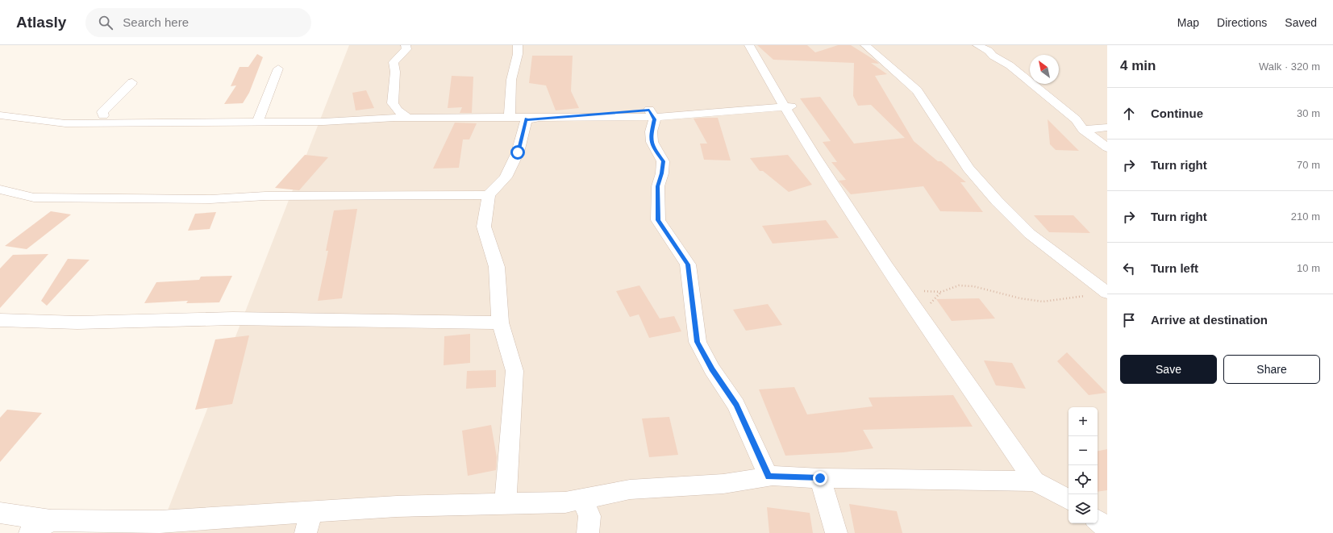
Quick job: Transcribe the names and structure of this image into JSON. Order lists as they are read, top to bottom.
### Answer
{
  "north": "top left",
  "page": {
    "header": "Atlasly",
    "search": "Search here",
    "nav": ["Map", "Directions", "Saved"],
    "heading": ["4 min", "Walk · 320 m"],
    "list": [
      ["Continue", "30 m"],
      ["Turn right", "70 m"],
      ["Turn right", "210 m"],
      ["Turn left", "10 m"],
      "Arrive at destination"
    ],
    "buttons": ["Save", "Share"],
    "map_buttons": ["+", "−"]
  }
}
